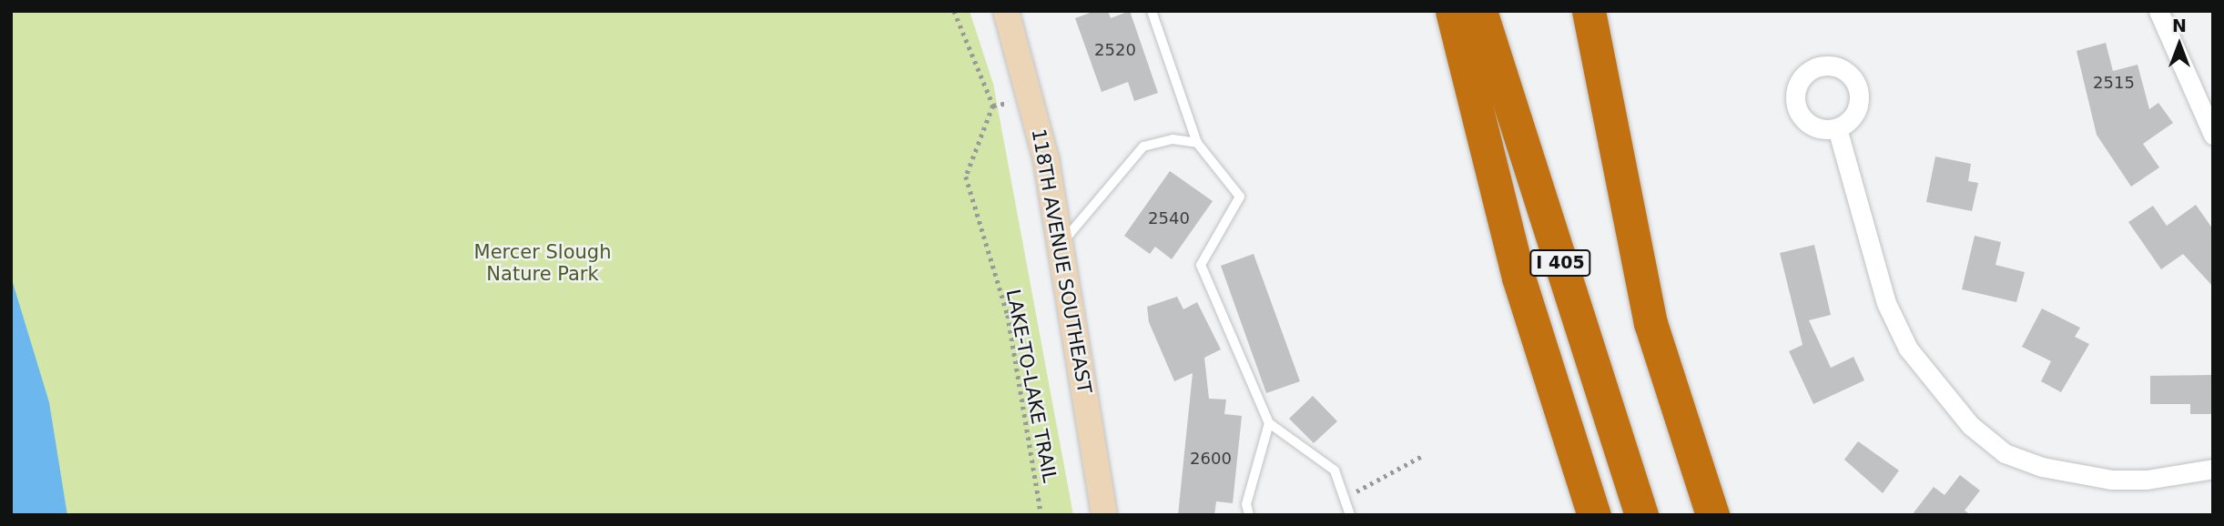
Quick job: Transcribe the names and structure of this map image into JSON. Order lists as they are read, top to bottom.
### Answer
{
  "streets": {
    "highway": ["I 405"],
    "street": ["118TH AVENUE SOUTHEAST"],
    "path": ["LAKE-TO-LAKE TRAIL"]
  },
  "parks": ["Mercer Slough Nature Park"],
  "house_numbers": [
    "2520",
    "2515",
    "2540",
    "2600"
  ],
  "north": "top"
}
